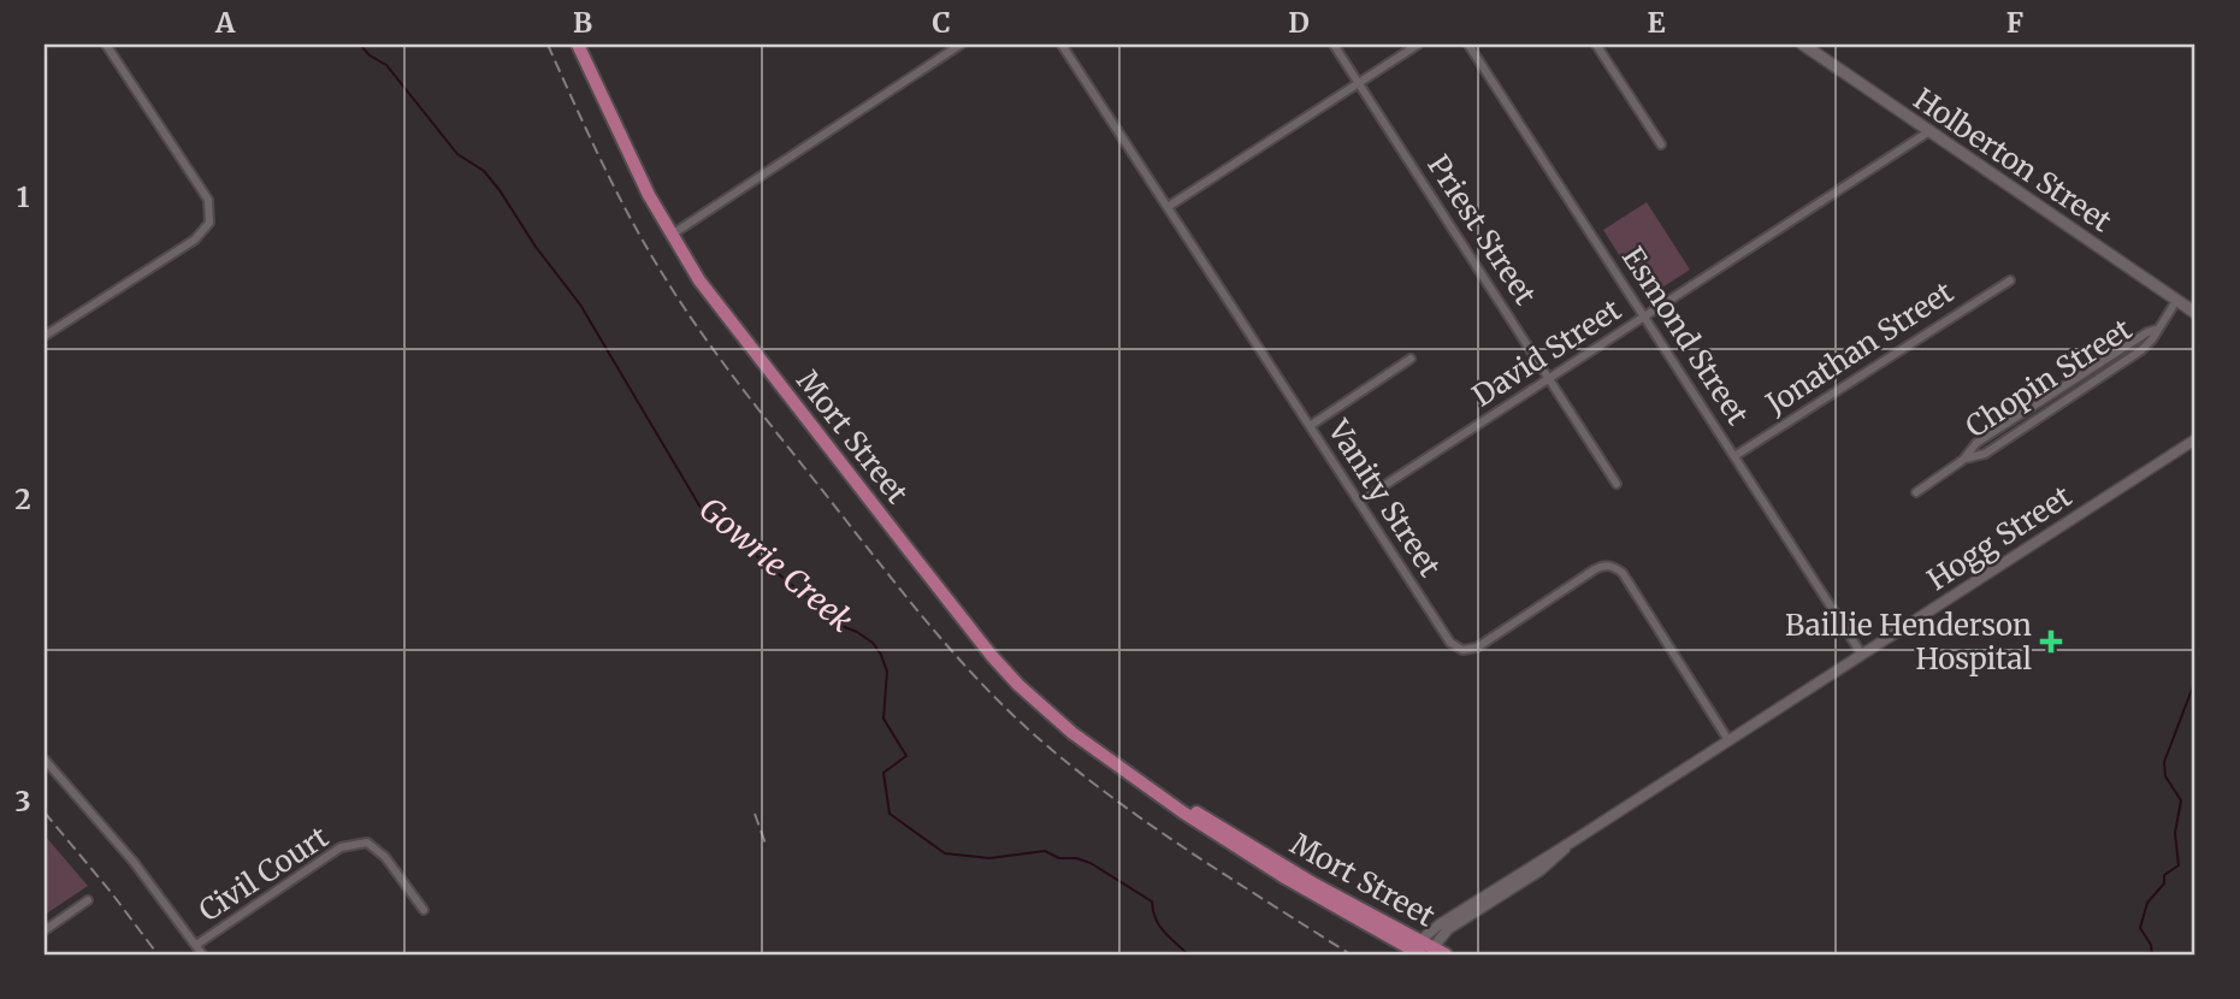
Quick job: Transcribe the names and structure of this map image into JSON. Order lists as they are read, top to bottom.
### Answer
{
  "streets": {
    "main road": ["Holberton Street", "Mort Street"],
    "street": [
      "Priest Street",
      "Esmond Street",
      "Jonathan Street",
      "David Street",
      "Chopin Street",
      "Vanity Street",
      "Hogg Street",
      "Civil Court"
    ]
  },
  "crossings": [
    ["Holberton Street", "David Street"],
    ["Holberton Street", "Chopin Street"],
    ["Priest Street", "David Street"],
    ["Esmond Street", "Jonathan Street"],
    ["Esmond Street", "David Street"],
    ["Esmond Street", "Hogg Street"],
    ["David Street", "Vanity Street"],
    ["Mort Street", "Hogg Street"],
    ["Vanity Street", "Hogg Street"]
  ],
  "water": ["Gowrie Creek"],
  "places": {
    "health": ["Baillie Henderson Hospital"]
  },
  "grid": {
    "columns": [
      "A",
      "B",
      "C",
      "D",
      "E",
      "F"
    ],
    "rows": ["1", "2", "3"]
  }
}
